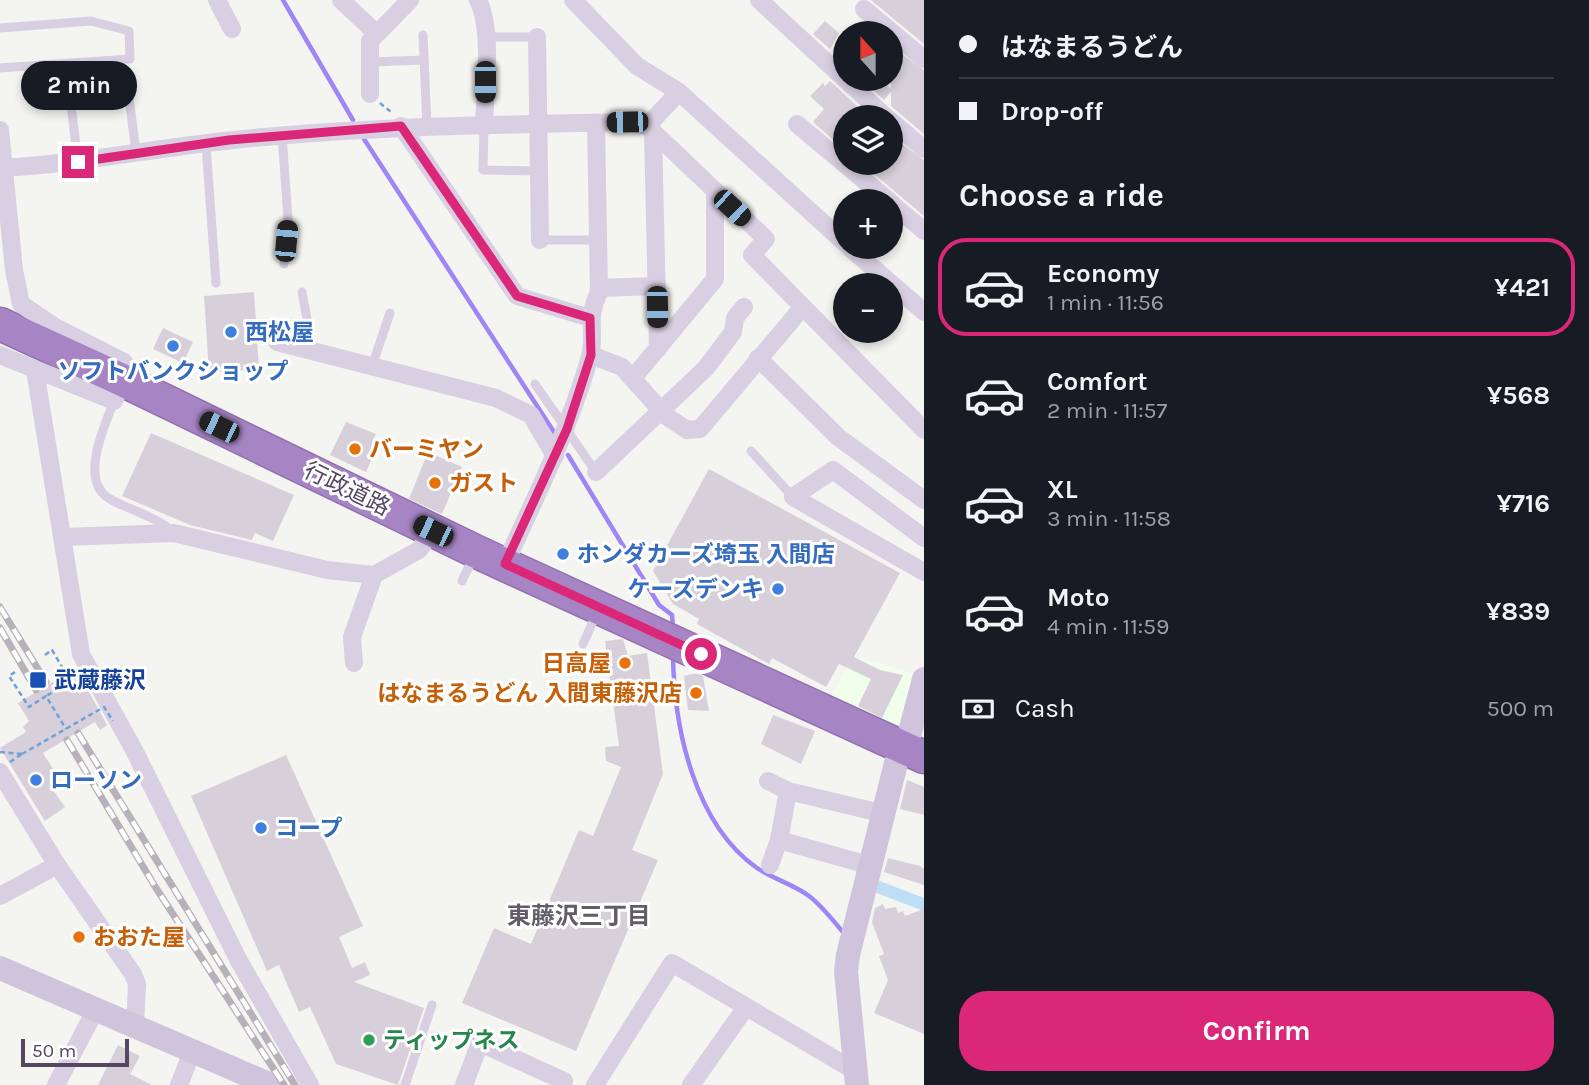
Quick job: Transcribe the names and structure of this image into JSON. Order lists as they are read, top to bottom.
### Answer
{
  "streets": {
    "highway": ["行政道路"]
  },
  "districts": ["東藤沢三丁目"],
  "places": {
    "other": [
      "西松屋",
      "ソフトバンクショップ",
      "バーミヤン",
      "ガスト",
      "ホンダカーズ埼玉 入間店",
      "ケーズデンキ",
      "日高屋",
      "はなまるうどん 入間東藤沢店",
      "ローソン",
      "コープ",
      "おおた屋",
      "ティップネス"
    ],
    "transit": ["武蔵藤沢"]
  },
  "scale_bar": "50 m",
  "north": "top",
  "page": {
    "banner": ["はなまるうどん", "Drop-off"],
    "map_buttons": ["+", "−"],
    "bubble": "2 min",
    "heading": "Choose a ride",
    "list": [
      {
        "name": "Economy",
        "note": "1 min · 11:56",
        "value": "¥421"
      },
      {
        "name": "Comfort",
        "note": "2 min · 11:57",
        "value": "¥568"
      },
      {
        "name": "XL",
        "note": "3 min · 11:58",
        "value": "¥716"
      },
      {
        "name": "Moto",
        "note": "4 min · 11:59",
        "value": "¥839"
      }
    ],
    "pay": ["Cash", "500 m"],
    "buttons": "Confirm",
    "scale": "50 m"
  }
}
